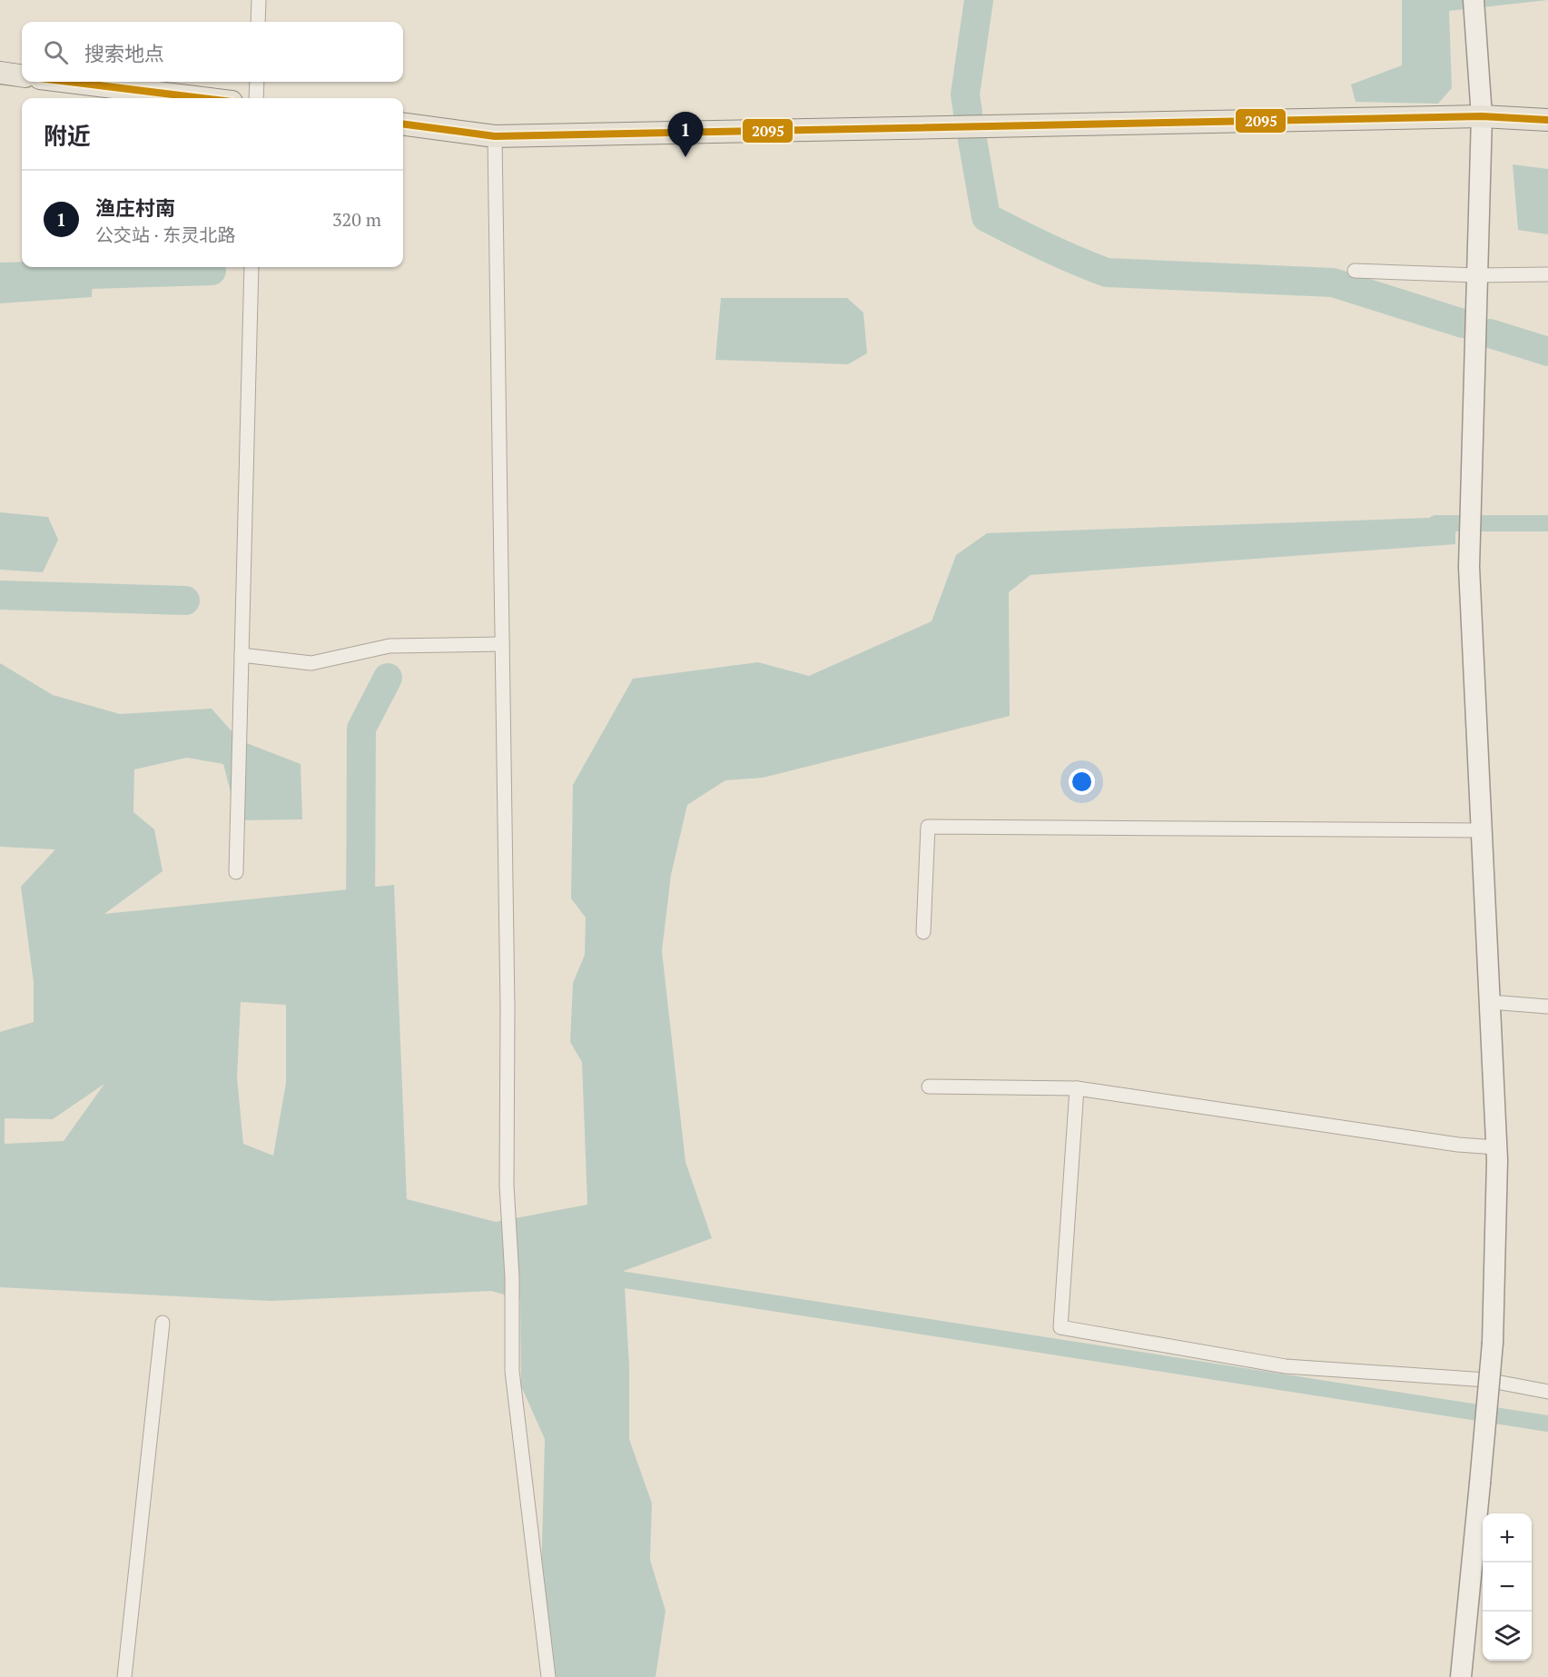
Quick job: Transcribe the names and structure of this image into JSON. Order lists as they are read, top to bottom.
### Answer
{
  "lines": ["transit line 2095"],
  "page": {
    "search": "搜索地点",
    "heading": "附近",
    "pins": "1",
    "list": [
      {
        "mark": "1",
        "name": "渔庄村南",
        "note": "公交站 · 东灵北路",
        "value": "320 m"
      }
    ],
    "map_buttons": ["+", "−"]
  }
}
